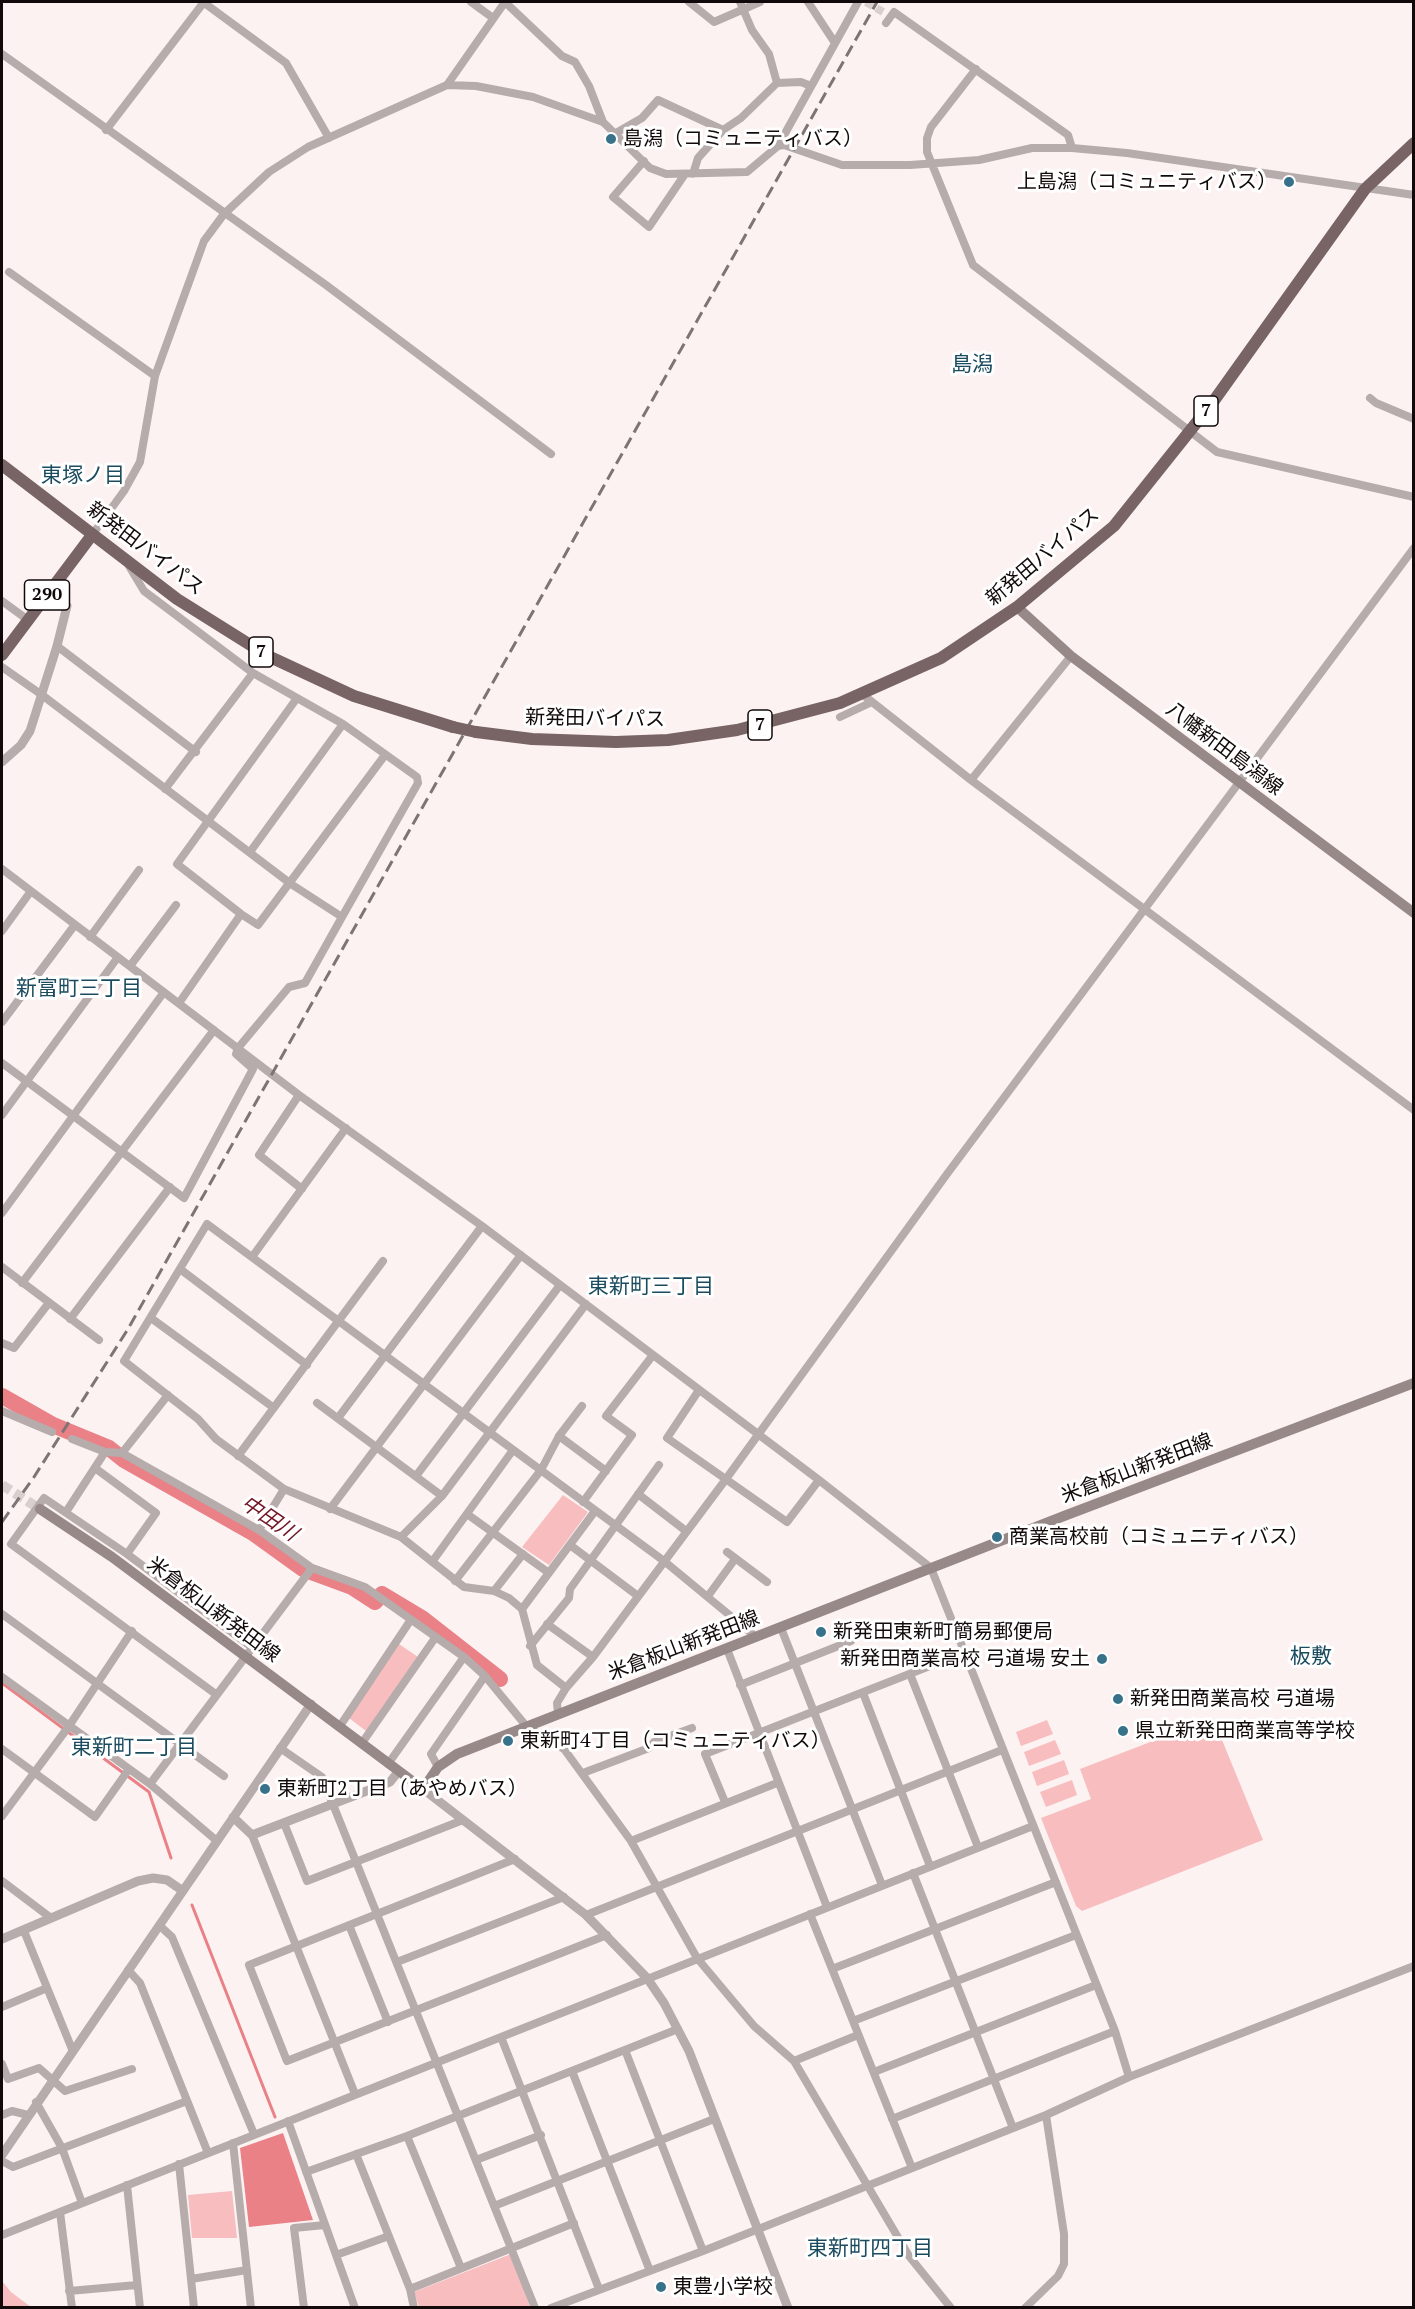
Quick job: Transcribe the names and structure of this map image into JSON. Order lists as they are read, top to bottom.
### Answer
{
  "streets": {
    "highway": ["7", "新発田バイパス", "290"],
    "main road": ["八幡新田島潟線", "米倉板山新発田線"]
  },
  "crossings": [
    ["新発田バイパス", "290"],
    ["新発田バイパス", "八幡新田島潟線"]
  ],
  "districts": [
    "島潟",
    "東塚ノ目",
    "新富町三丁目",
    "東新町三丁目",
    "板敷",
    "東新町二丁目",
    "東新町四丁目"
  ],
  "water": ["中田川"],
  "places": [
    "島潟（コミュニティバス）",
    "上島潟（コミュニティバス）",
    "商業高校前（コミュニティバス）",
    "新発田東新町簡易郵便局",
    "新発田商業高校 弓道場 安土",
    "新発田商業高校 弓道場",
    "県立新発田商業高等学校",
    "東新町4丁目（コミュニティバス）",
    "東新町2丁目（あやめバス）",
    "東豊小学校"
  ]
}
